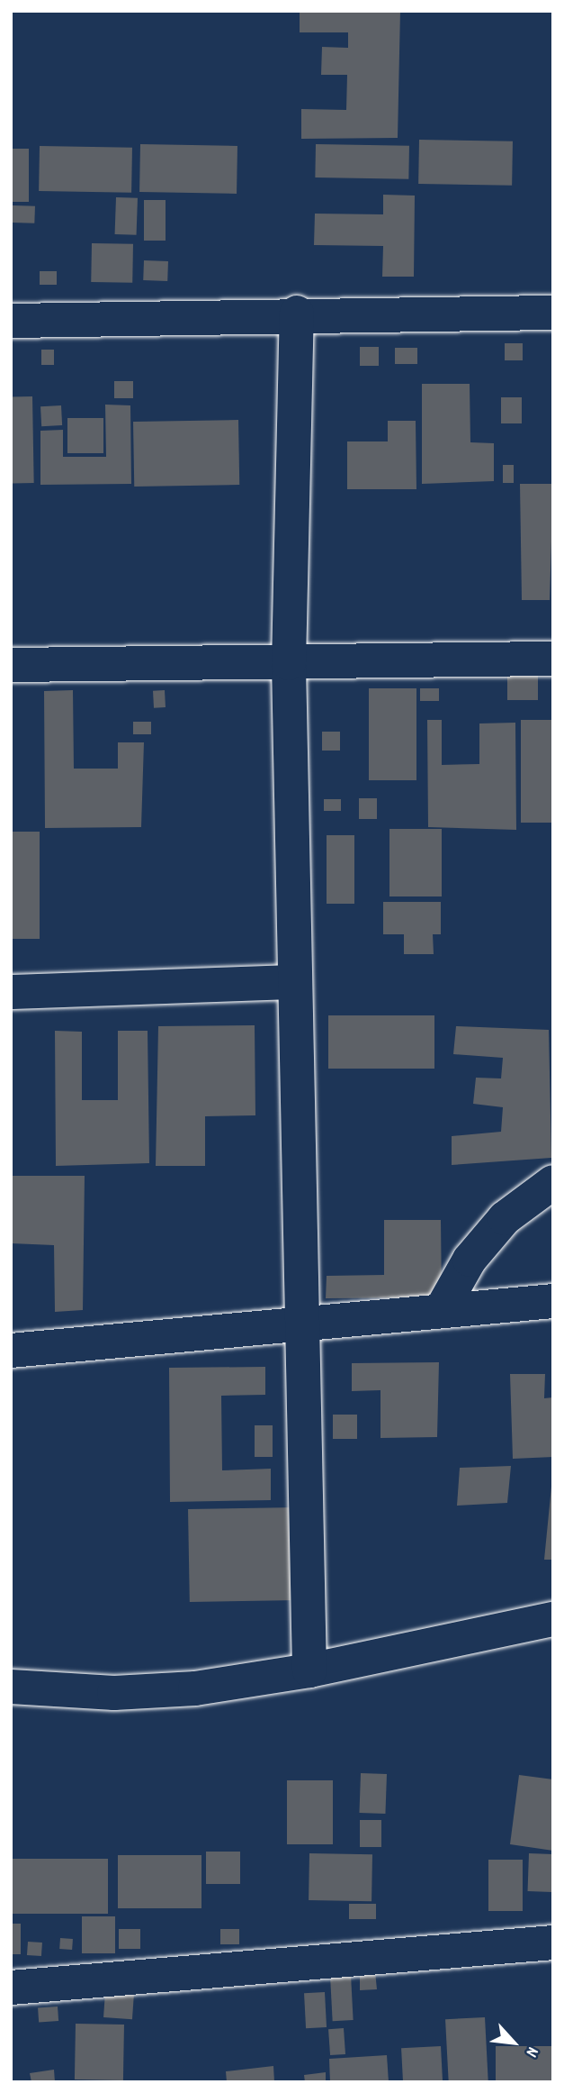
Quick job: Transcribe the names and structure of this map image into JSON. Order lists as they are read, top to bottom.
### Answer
{
  "north": "bottom right"
}
